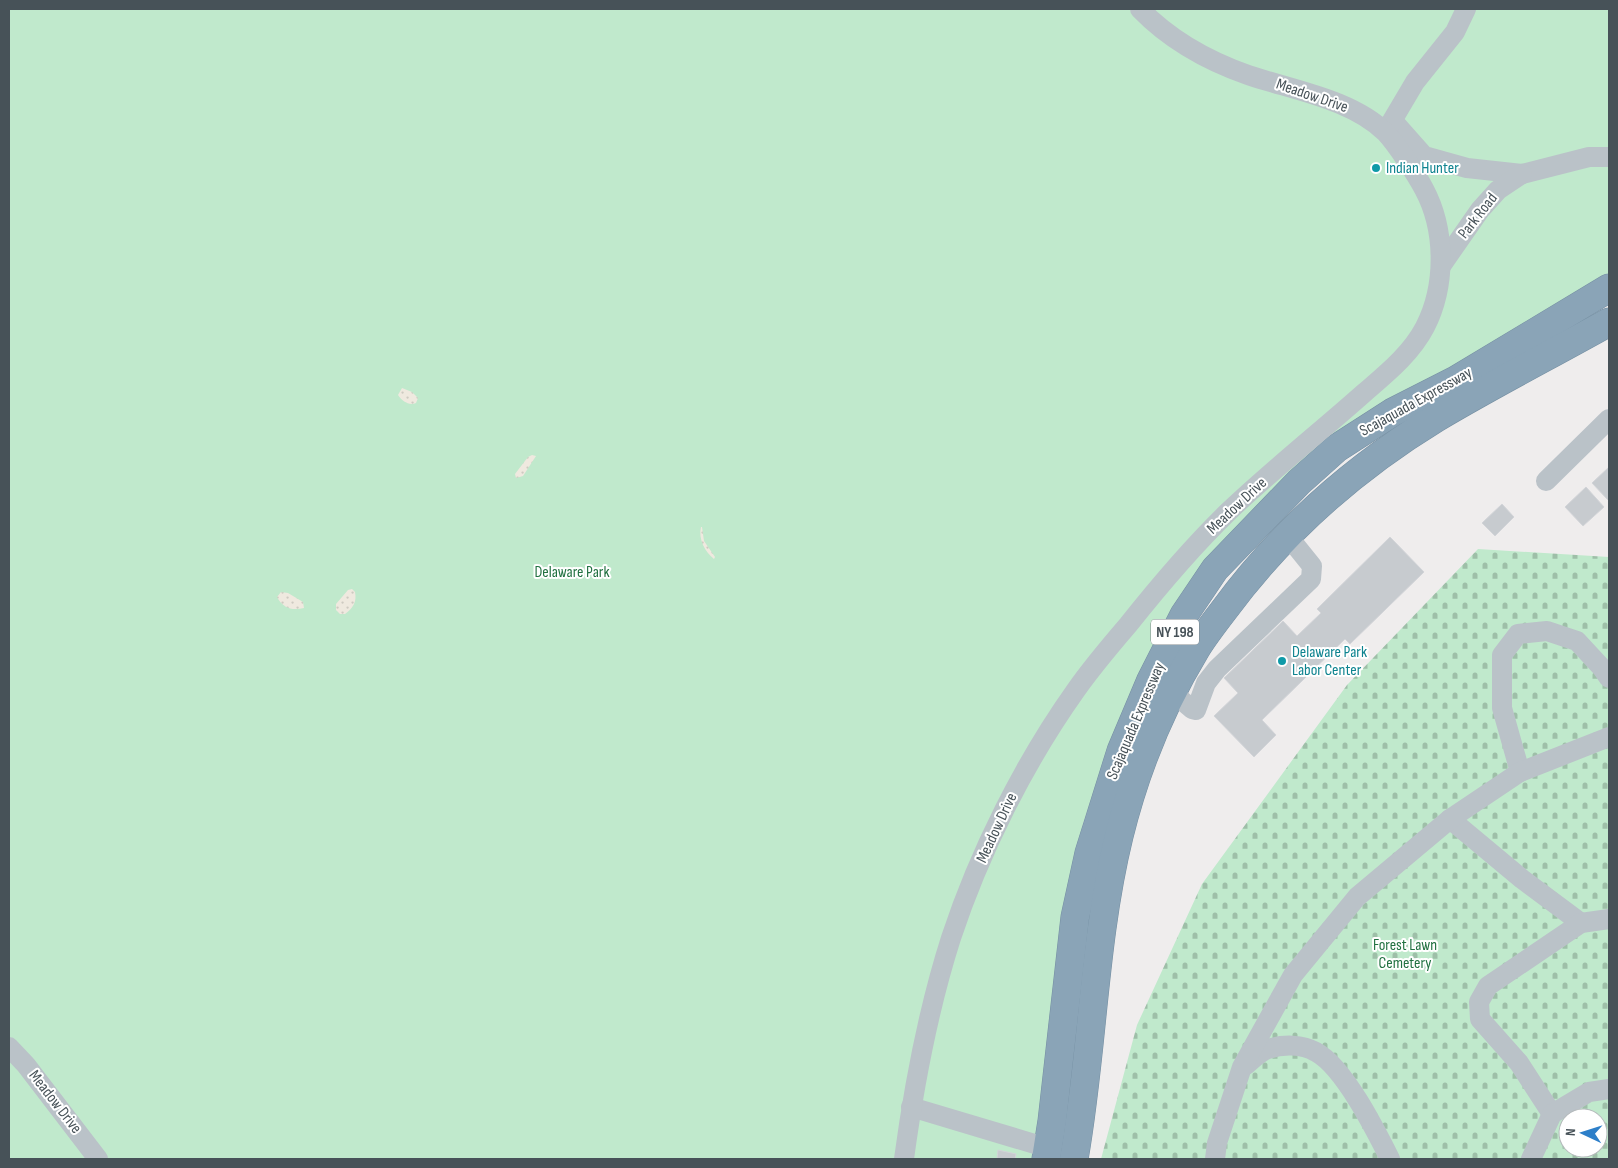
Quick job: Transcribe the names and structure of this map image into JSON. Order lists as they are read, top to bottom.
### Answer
{
  "streets": {
    "highway": ["Scajaquada Expressway", "NY 198"],
    "street": ["Meadow Drive", "Park Road"]
  },
  "crossings": [
    ["Meadow Drive", "Park Road"]
  ],
  "parks": ["Delaware Park", "Forest Lawn Cemetery"],
  "places": ["Indian Hunter", "Delaware Park Labor Center"],
  "north": "left"
}
